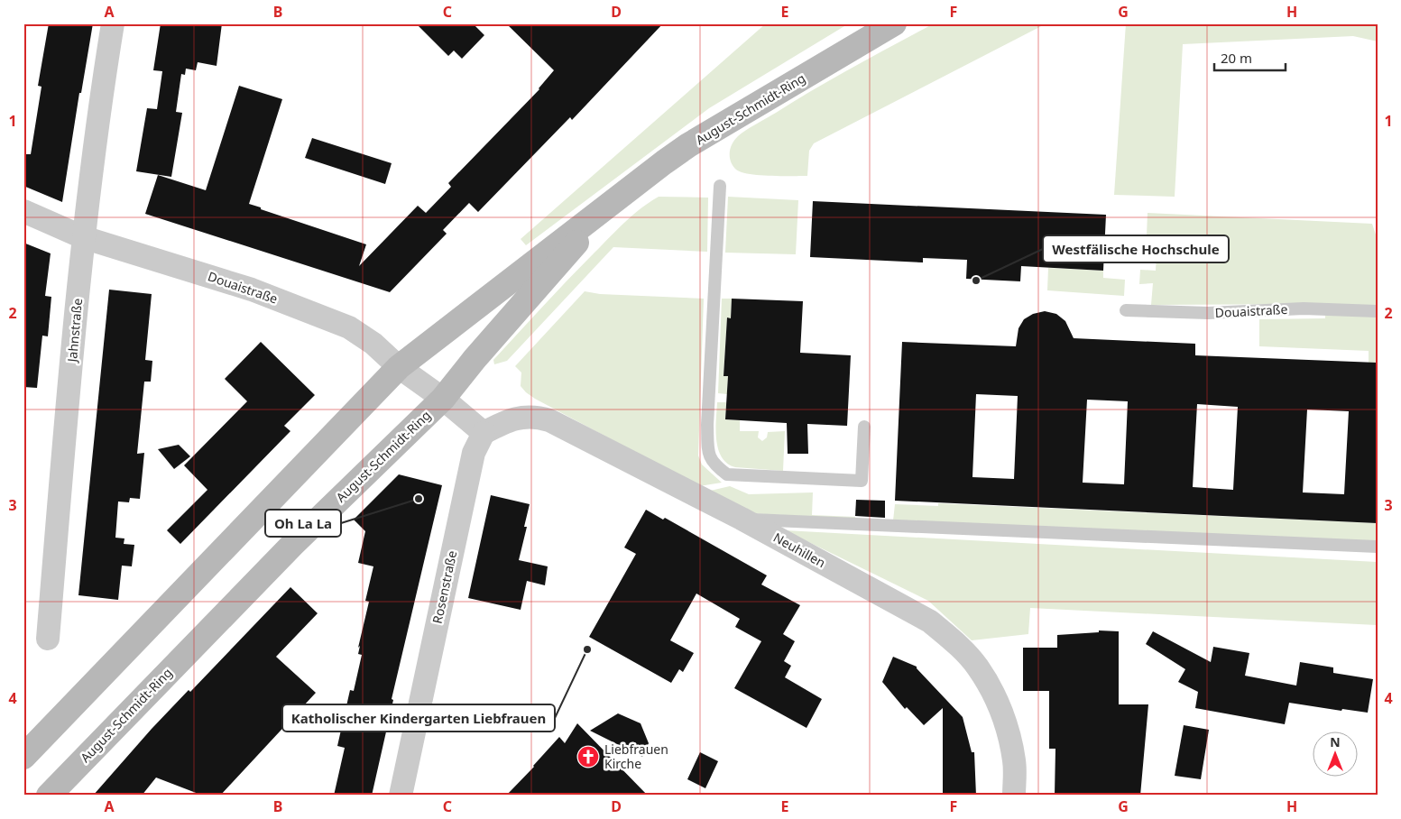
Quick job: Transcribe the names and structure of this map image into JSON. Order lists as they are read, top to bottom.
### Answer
{
  "streets": {
    "main road": ["August-Schmidt-Ring"],
    "street": [
      "Douaistraße",
      "Jahnstraße",
      "Neuhillen",
      "Rosenstraße"
    ]
  },
  "crossings": [
    ["August-Schmidt-Ring", "Douaistraße"],
    ["Douaistraße", "Jahnstraße"],
    ["Neuhillen", "Rosenstraße"]
  ],
  "places": {
    "other": ["Westfälische Hochschule", "Oh La La", "Katholischer Kindergarten Liebfrauen"],
    "church": ["Liebfrauen Kirche"]
  },
  "scale_bar": "20 m",
  "north": "top",
  "grid": {
    "columns": [
      "A",
      "B",
      "C",
      "D",
      "E",
      "F",
      "G",
      "H"
    ],
    "rows": [
      "1",
      "2",
      "3",
      "4"
    ]
  }
}
